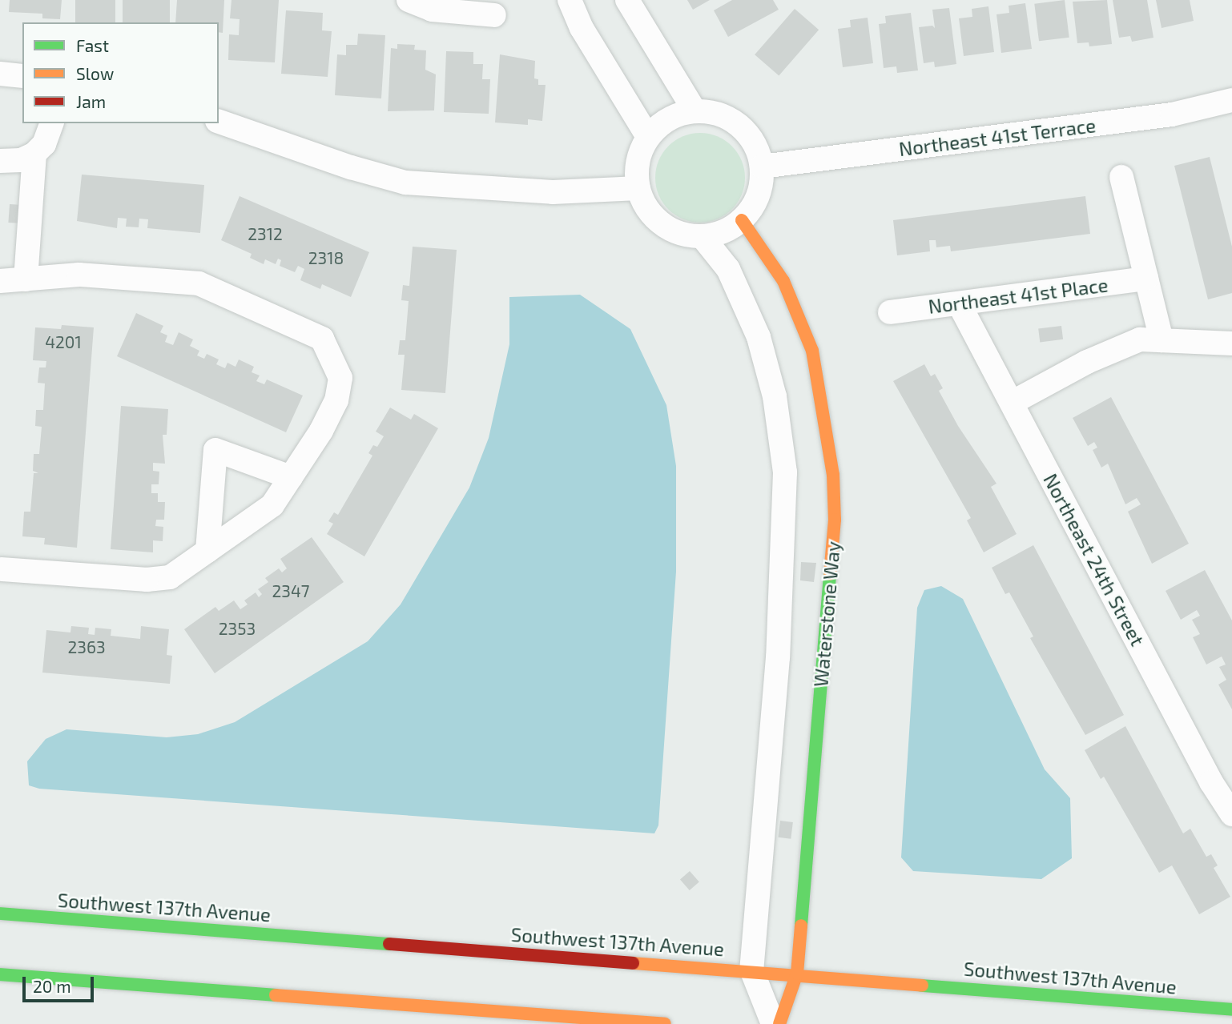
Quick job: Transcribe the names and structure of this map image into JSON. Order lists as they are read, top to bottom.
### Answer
{
  "streets": {
    "main road": ["Waterstone Way", "Southwest 137th Avenue"],
    "street": ["Northeast 41st Terrace", "Northeast 41st Place", "Northeast 24th Street"]
  },
  "crossings": [
    ["Northeast 41st Terrace", "Waterstone Way"],
    ["Northeast 41st Place", "Northeast 24th Street"],
    ["Waterstone Way", "Southwest 137th Avenue"]
  ],
  "house_numbers": [
    "2312",
    "2318",
    "4201",
    "2347",
    "2353",
    "2363"
  ],
  "legend": ["Fast", "Slow", "Jam"],
  "scale_bar": "20 m"
}
